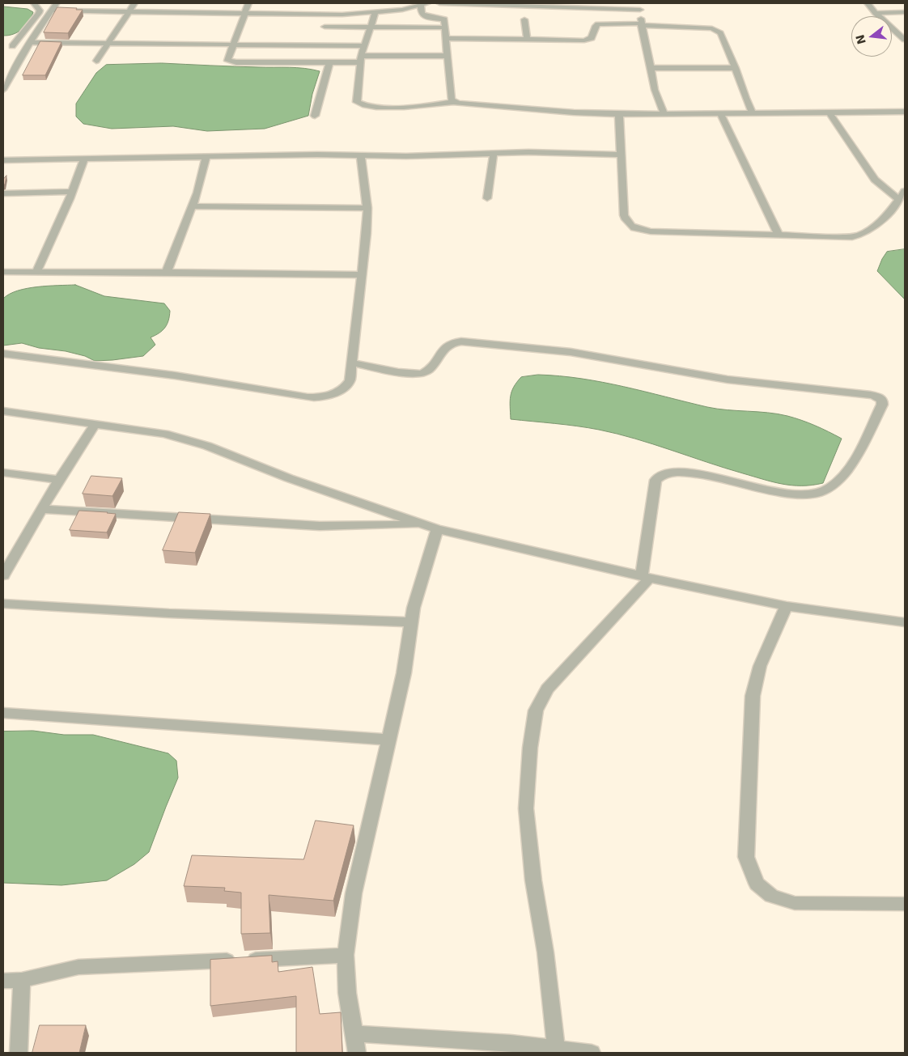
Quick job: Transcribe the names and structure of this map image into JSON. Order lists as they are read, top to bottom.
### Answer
{
  "north": "left"
}
